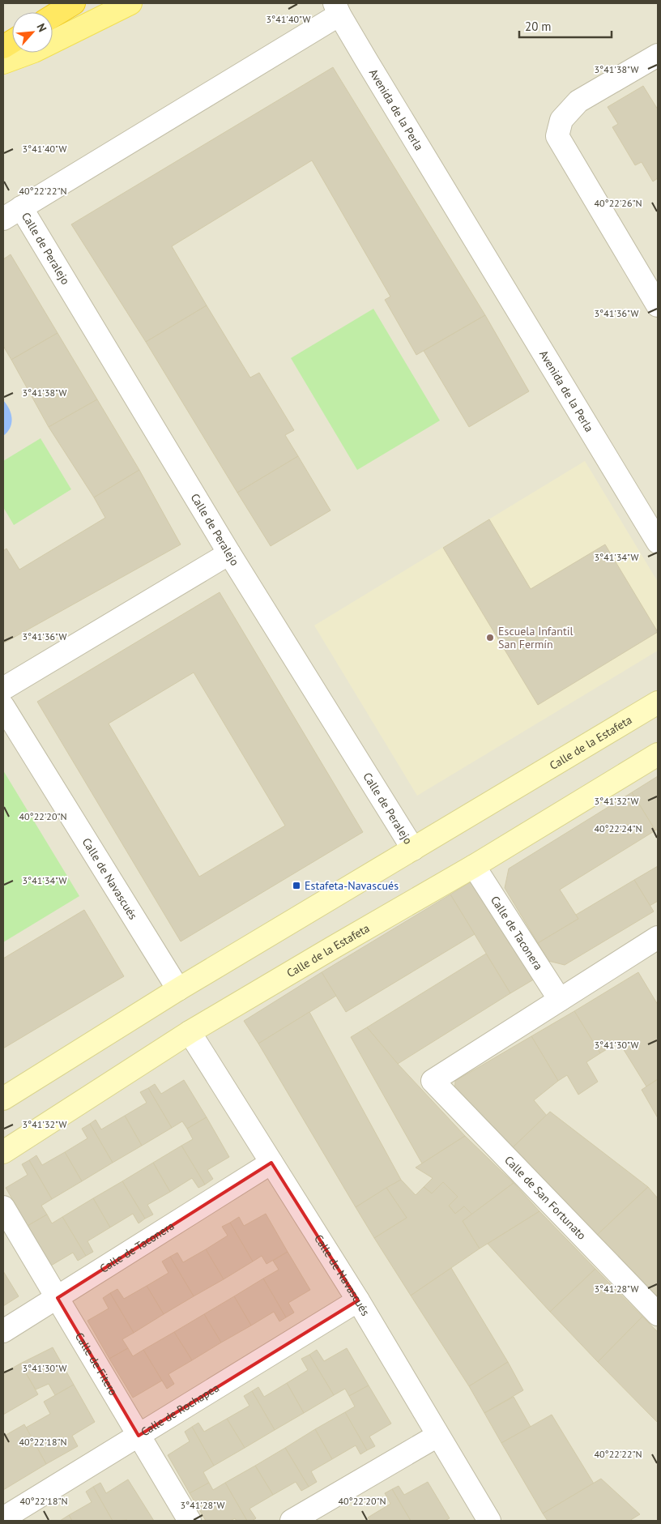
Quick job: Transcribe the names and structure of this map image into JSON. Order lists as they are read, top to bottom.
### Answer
{
  "streets": {
    "street": [
      "Avenida de la Perla",
      "Calle de Peralejo",
      "Calle de la Estafeta",
      "Calle de Navascués",
      "Calle de Taconera",
      "Calle de San Fortunato",
      "Calle de Fitero",
      "Calle de Rochapea"
    ]
  },
  "crossings": [
    ["Avenida de la Perla", "Calle de Peralejo"],
    ["Calle de Peralejo", "Calle de la Estafeta"],
    ["Calle de la Estafeta", "Calle de Navascués"],
    ["Calle de la Estafeta", "Calle de Taconera"],
    ["Calle de Navascués", "Calle de Taconera"],
    ["Calle de Navascués", "Calle de Rochapea"],
    ["Calle de Taconera", "Calle de San Fortunato"],
    ["Calle de Taconera", "Calle de Fitero"],
    ["Calle de Fitero", "Calle de Rochapea"]
  ],
  "places": {
    "other": ["Escuela Infantil San Fermín"],
    "transit": ["Estafeta-Navascués"]
  },
  "scale_bar": "20 m",
  "north": "top right",
  "coordinates": [
    "3°41'40\"W",
    "3°41'38\"W",
    "40°22'22\"N",
    "40°22'26\"N",
    "3°41'36\"W",
    "3°41'34\"W",
    "3°41'32\"W",
    "40°22'20\"N",
    "40°22'24\"N",
    "3°41'30\"W",
    "3°41'28\"W",
    "40°22'18\"N"
  ]
}
